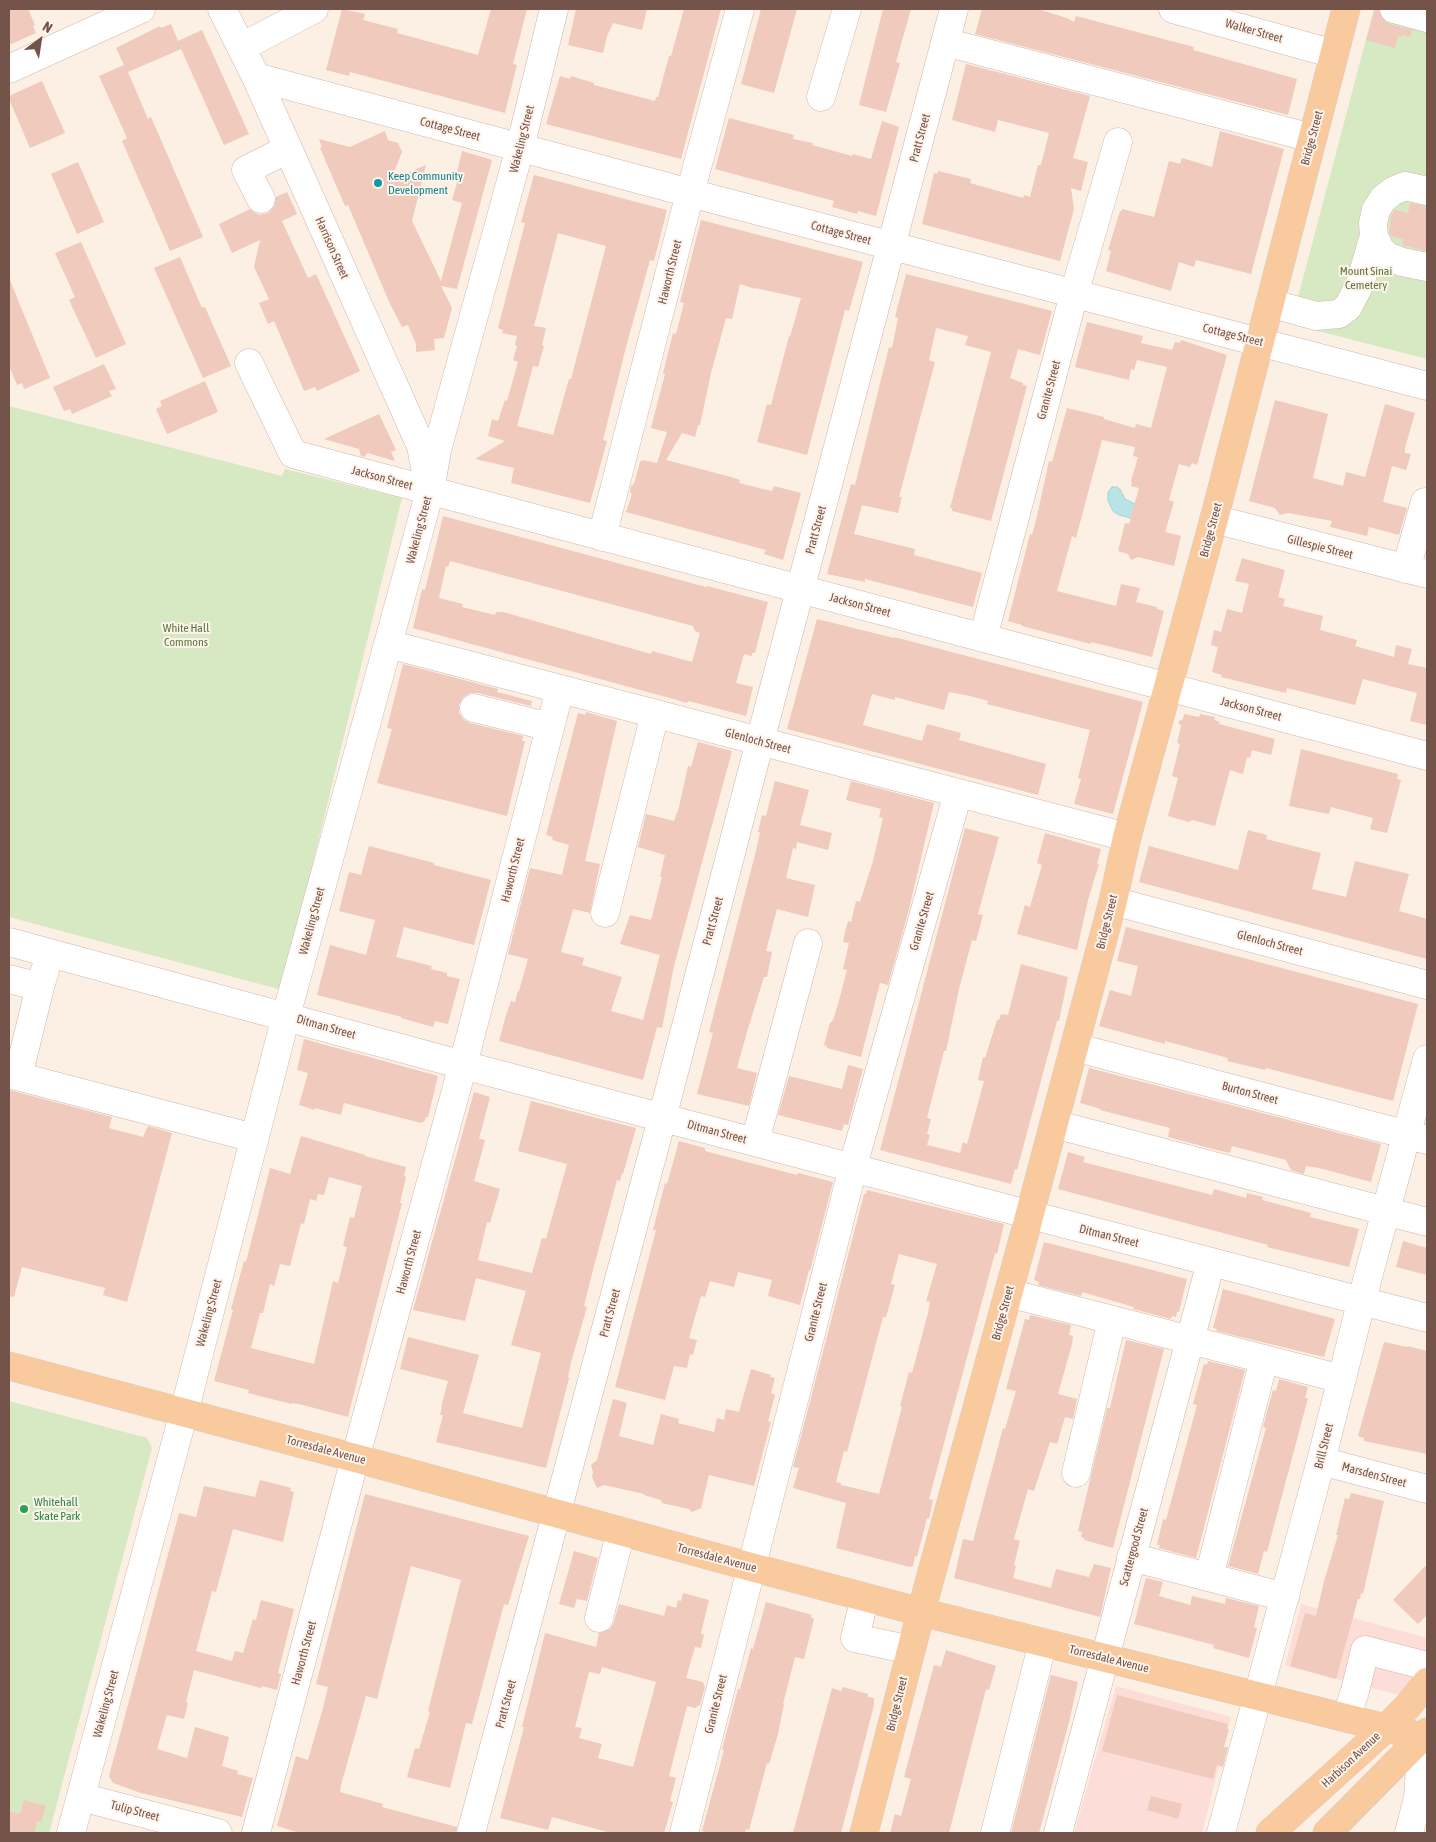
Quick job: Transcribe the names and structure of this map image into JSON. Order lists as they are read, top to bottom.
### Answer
{
  "streets": {
    "main road": ["Bridge Street", "Torresdale Avenue", "Harbison Avenue"],
    "street": [
      "Walker Street",
      "Cottage Street",
      "Pratt Street",
      "Wakeling Street",
      "Harrison Street",
      "Haworth Street",
      "Granite Street",
      "Jackson Street",
      "Gillespie Street",
      "Glenloch Street",
      "Ditman Street",
      "Burton Street",
      "Brill Street",
      "Marsden Street",
      "Scattergood Street",
      "Tulip Street"
    ]
  },
  "crossings": [
    ["Walker Street", "Bridge Street"],
    ["Cottage Street", "Pratt Street"],
    ["Cottage Street", "Bridge Street"],
    ["Cottage Street", "Wakeling Street"],
    ["Cottage Street", "Harrison Street"],
    ["Cottage Street", "Haworth Street"],
    ["Cottage Street", "Granite Street"],
    ["Pratt Street", "Jackson Street"],
    ["Pratt Street", "Glenloch Street"],
    ["Pratt Street", "Ditman Street"],
    ["Pratt Street", "Torresdale Avenue"],
    ["Bridge Street", "Jackson Street"],
    ["Bridge Street", "Gillespie Street"],
    ["Bridge Street", "Glenloch Street"],
    ["Bridge Street", "Ditman Street"],
    ["Bridge Street", "Burton Street"],
    ["Bridge Street", "Torresdale Avenue"],
    ["Wakeling Street", "Harrison Street"],
    ["Wakeling Street", "Jackson Street"],
    ["Wakeling Street", "Glenloch Street"],
    ["Wakeling Street", "Ditman Street"],
    ["Wakeling Street", "Torresdale Avenue"],
    ["Wakeling Street", "Tulip Street"],
    ["Harrison Street", "Jackson Street"],
    ["Haworth Street", "Jackson Street"],
    ["Haworth Street", "Glenloch Street"],
    ["Haworth Street", "Ditman Street"],
    ["Haworth Street", "Torresdale Avenue"],
    ["Granite Street", "Jackson Street"],
    ["Granite Street", "Glenloch Street"],
    ["Granite Street", "Ditman Street"],
    ["Granite Street", "Torresdale Avenue"],
    ["Ditman Street", "Brill Street"],
    ["Ditman Street", "Scattergood Street"],
    ["Burton Street", "Brill Street"],
    ["Brill Street", "Torresdale Avenue"],
    ["Brill Street", "Marsden Street"],
    ["Torresdale Avenue", "Scattergood Street"],
    ["Torresdale Avenue", "Harbison Avenue"]
  ],
  "parks": ["Mount Sinai Cemetery", "White Hall Commons"],
  "places": ["Keep Community Development", "Whitehall Skate Park"],
  "north": "top right"
}
